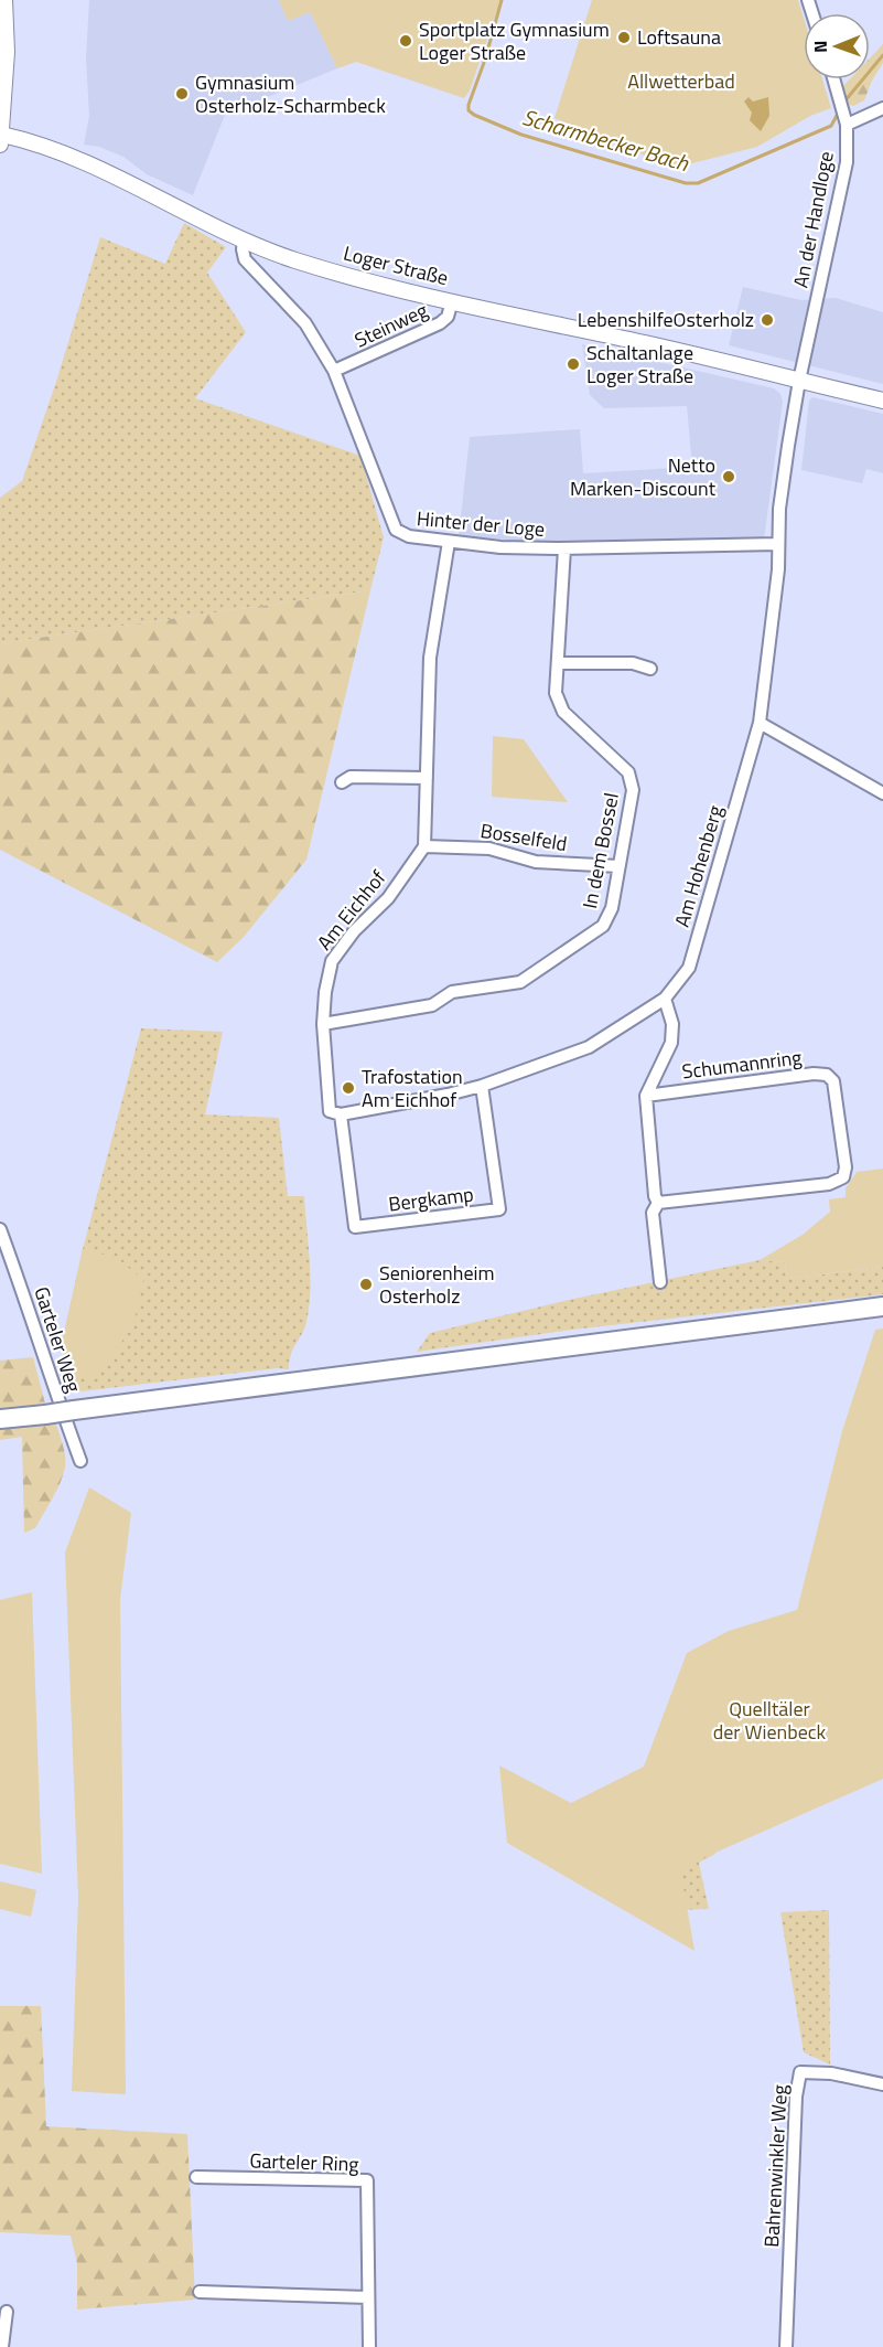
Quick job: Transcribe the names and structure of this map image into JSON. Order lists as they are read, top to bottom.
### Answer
{
  "streets": {
    "street": [
      "An der Handloge",
      "Loger Straße",
      "Steinweg",
      "Hinter der Loge",
      "Bosselfeld",
      "In dem Bossel",
      "Am Hohenberg",
      "Am Eichhof",
      "Schumannring",
      "Bergkamp",
      "Garteler Weg",
      "Garteler Ring",
      "Bahrenwinkler Weg"
    ]
  },
  "crossings": [
    ["An der Handloge", "Loger Straße"],
    ["An der Handloge", "Am Hohenberg"],
    ["Loger Straße", "Steinweg"],
    ["Loger Straße", "Hinter der Loge"],
    ["Loger Straße", "Am Hohenberg"],
    ["Steinweg", "Hinter der Loge"],
    ["Hinter der Loge", "In dem Bossel"],
    ["Hinter der Loge", "Am Hohenberg"],
    ["Bosselfeld", "In dem Bossel"],
    ["Bosselfeld", "Am Eichhof"],
    ["In dem Bossel", "Am Eichhof"],
    ["Am Hohenberg", "Am Eichhof"],
    ["Am Hohenberg", "Schumannring"],
    ["Am Hohenberg", "Bergkamp"],
    ["Am Eichhof", "Bergkamp"]
  ],
  "water": ["Scharmbecker Bach"],
  "parks": ["Allwetterbad", "Quelltäler der Wienbeck"],
  "places": [
    "Loftsauna",
    "Sportplatz Gymnasium Loger Straße",
    "Gymnasium Osterholz-Scharmbeck",
    "LebenshilfeOsterholz",
    "Schaltanlage Loger Straße",
    "Netto Marken-Discount",
    "Trafostation Am Eichhof",
    "Seniorenheim Osterholz"
  ],
  "north": "left"
}
